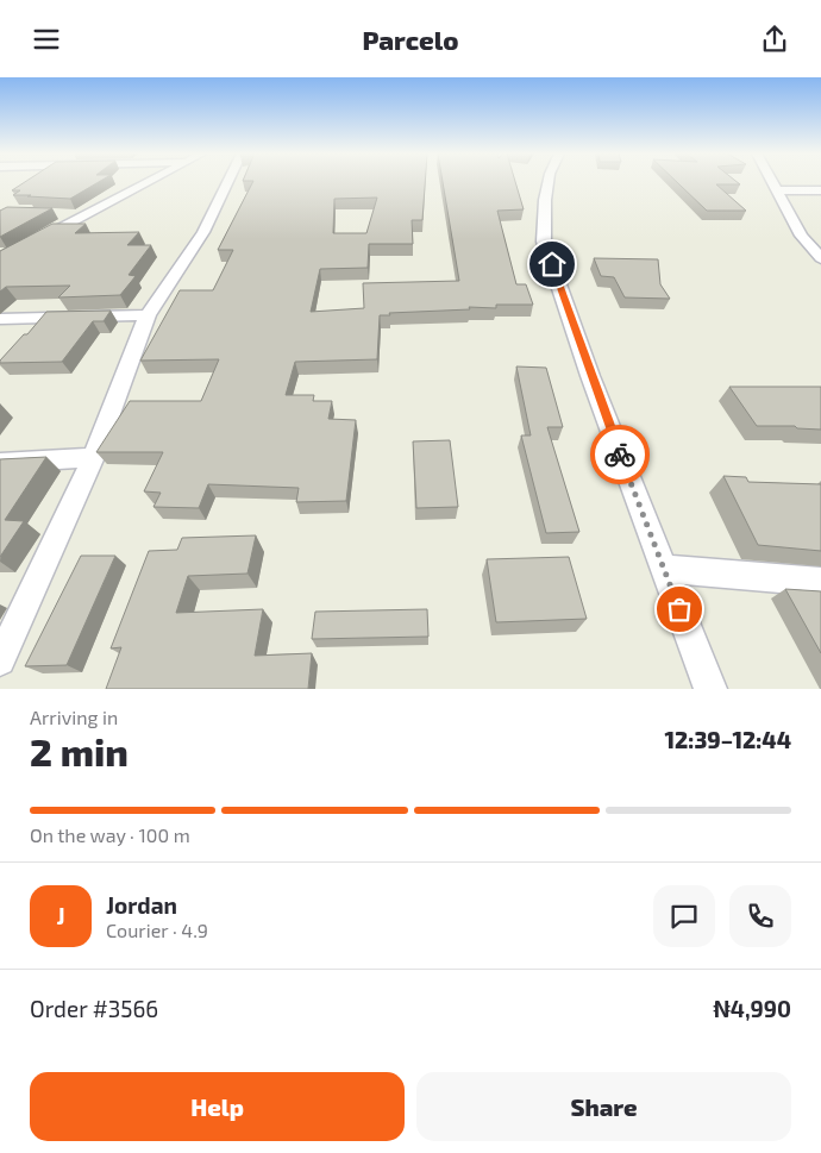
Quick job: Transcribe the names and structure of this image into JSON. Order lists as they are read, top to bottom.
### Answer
{
  "page": {
    "header": "Parcelo",
    "heading": ["2 min", "Arriving in", "12:39–12:44"],
    "panel": [
      "Jordan",
      "Courier · 4.9",
      "Order #3566",
      "₦4,990"
    ],
    "bar": "On the way · 100 m",
    "round": "J",
    "buttons": ["Help", "Share"]
  }
}
